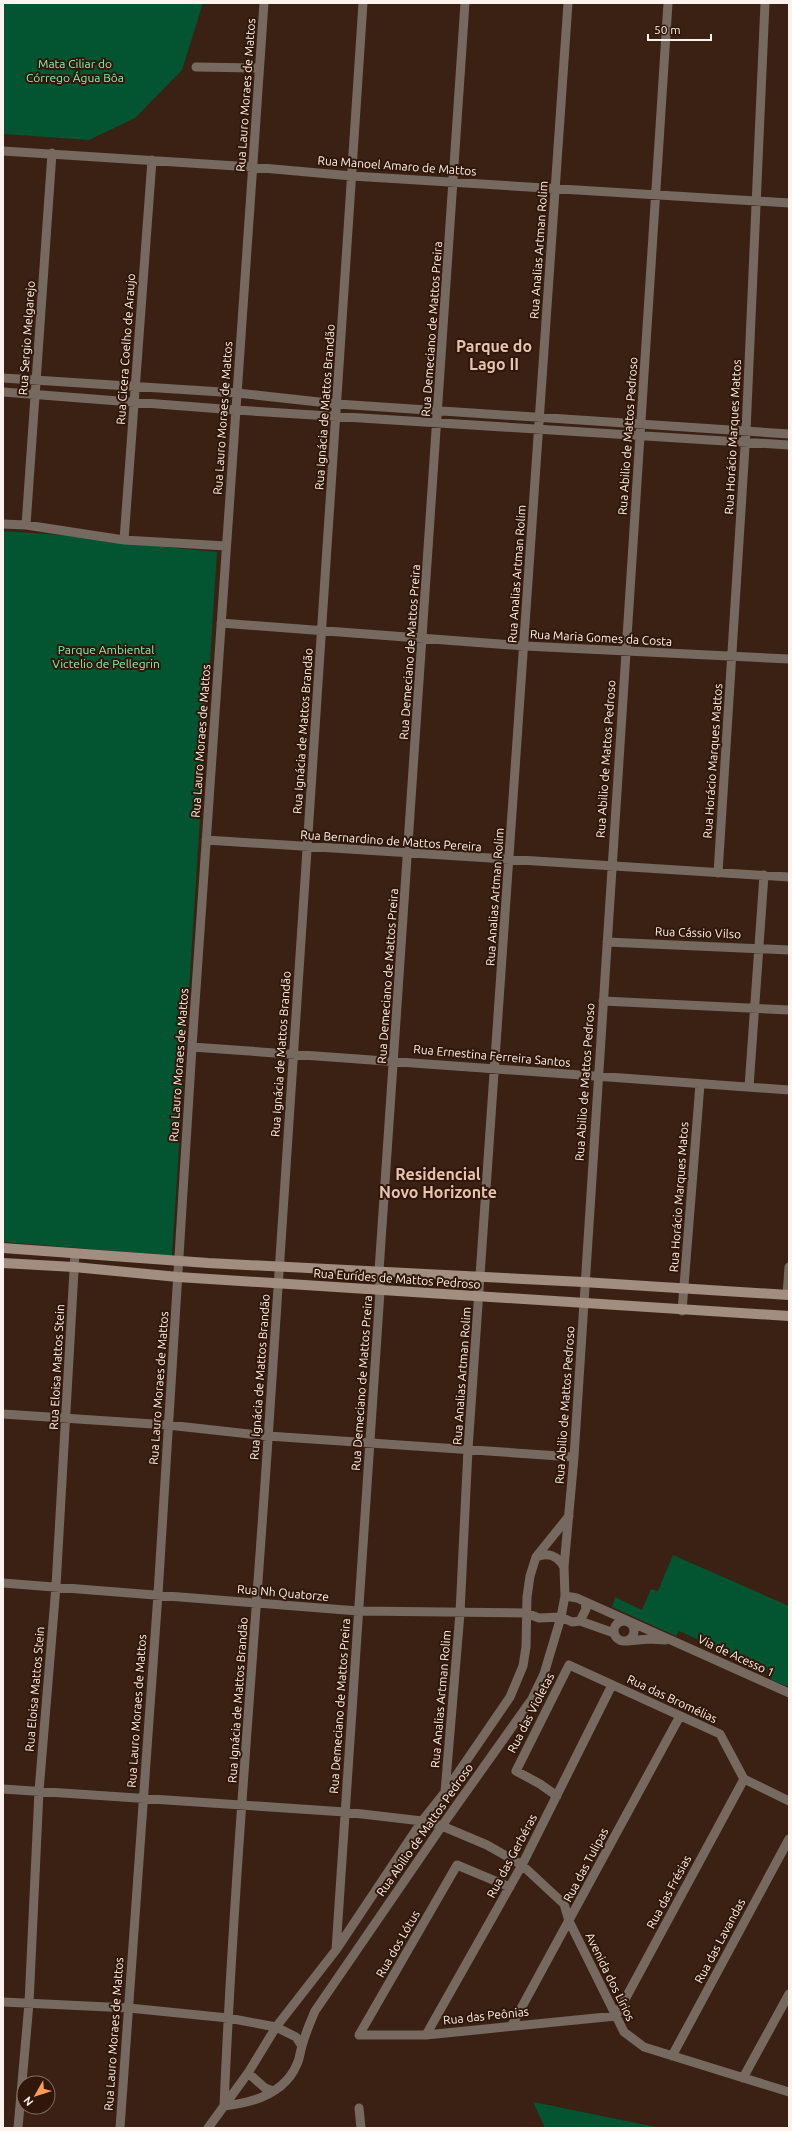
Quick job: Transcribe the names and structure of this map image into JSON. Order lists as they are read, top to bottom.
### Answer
{
  "streets": {
    "street": [
      "Rua Lauro Moraes de Mattos",
      "Rua Manoel Amaro de Mattos",
      "Rua Analias Artman Rolim",
      "Rua Demeciano de Mattos Preira",
      "Rua Sergio Melgarejo",
      "Rua Cicera Coelho de Araujo",
      "Rua Ignácia de Mattos Brandão",
      "Rua Abilio de Mattos Pedroso",
      "Rua Horácio Marques Mattos",
      "Rua Maria Gomes da Costa",
      "Rua Bernardino de Mattos Pereira",
      "Rua Cássio Vilso",
      "Rua Ernestina Ferreira Santos",
      "Rua Horácio Marques Matos",
      "Rua Eurídes de Mattos Pedroso",
      "Rua Eloisa Mattos Stein",
      "Rua Nh Quatorze",
      "Via de Acesso 1",
      "Rua das Bromélias",
      "Rua das Violetas",
      "Rua das Gerbéras",
      "Rua das Tulipas",
      "Rua das Frésias",
      "Rua das Lavandas",
      "Rua dos Lótus",
      "Avenida dos Lírios",
      "Rua das Peônias"
    ]
  },
  "crossings": [
    ["Rua Lauro Moraes de Mattos", "Rua Manoel Amaro de Mattos"],
    ["Rua Lauro Moraes de Mattos", "Rua Maria Gomes da Costa"],
    ["Rua Lauro Moraes de Mattos", "Rua Bernardino de Mattos Pereira"],
    ["Rua Lauro Moraes de Mattos", "Rua Ernestina Ferreira Santos"],
    ["Rua Lauro Moraes de Mattos", "Rua Eurídes de Mattos Pedroso"],
    ["Rua Lauro Moraes de Mattos", "Rua Nh Quatorze"],
    ["Rua Lauro Moraes de Mattos", "Avenida dos Lírios"],
    ["Rua Manoel Amaro de Mattos", "Rua Analias Artman Rolim"],
    ["Rua Manoel Amaro de Mattos", "Rua Demeciano de Mattos Preira"],
    ["Rua Manoel Amaro de Mattos", "Rua Sergio Melgarejo"],
    ["Rua Manoel Amaro de Mattos", "Rua Cicera Coelho de Araujo"],
    ["Rua Manoel Amaro de Mattos", "Rua Ignácia de Mattos Brandão"],
    ["Rua Manoel Amaro de Mattos", "Rua Abilio de Mattos Pedroso"],
    ["Rua Manoel Amaro de Mattos", "Rua Horácio Marques Mattos"],
    ["Rua Analias Artman Rolim", "Rua Abilio de Mattos Pedroso"],
    ["Rua Analias Artman Rolim", "Rua Maria Gomes da Costa"],
    ["Rua Analias Artman Rolim", "Rua Bernardino de Mattos Pereira"],
    ["Rua Analias Artman Rolim", "Rua Ernestina Ferreira Santos"],
    ["Rua Analias Artman Rolim", "Rua Eurídes de Mattos Pedroso"],
    ["Rua Analias Artman Rolim", "Rua Nh Quatorze"],
    ["Rua Demeciano de Mattos Preira", "Rua Abilio de Mattos Pedroso"],
    ["Rua Demeciano de Mattos Preira", "Rua Maria Gomes da Costa"],
    ["Rua Demeciano de Mattos Preira", "Rua Bernardino de Mattos Pereira"],
    ["Rua Demeciano de Mattos Preira", "Rua Ernestina Ferreira Santos"],
    ["Rua Demeciano de Mattos Preira", "Rua Eurídes de Mattos Pedroso"],
    ["Rua Demeciano de Mattos Preira", "Rua Nh Quatorze"],
    ["Rua Demeciano de Mattos Preira", "Avenida dos Lírios"],
    ["Rua Ignácia de Mattos Brandão", "Rua Abilio de Mattos Pedroso"],
    ["Rua Ignácia de Mattos Brandão", "Rua Maria Gomes da Costa"],
    ["Rua Ignácia de Mattos Brandão", "Rua Bernardino de Mattos Pereira"],
    ["Rua Ignácia de Mattos Brandão", "Rua Ernestina Ferreira Santos"],
    ["Rua Ignácia de Mattos Brandão", "Rua Eurídes de Mattos Pedroso"],
    ["Rua Ignácia de Mattos Brandão", "Rua Nh Quatorze"],
    ["Rua Ignácia de Mattos Brandão", "Avenida dos Lírios"],
    ["Rua Abilio de Mattos Pedroso", "Rua Maria Gomes da Costa"],
    ["Rua Abilio de Mattos Pedroso", "Rua Bernardino de Mattos Pereira"],
    ["Rua Abilio de Mattos Pedroso", "Rua Cássio Vilso"],
    ["Rua Abilio de Mattos Pedroso", "Rua Ernestina Ferreira Santos"],
    ["Rua Abilio de Mattos Pedroso", "Rua Eurídes de Mattos Pedroso"],
    ["Rua Abilio de Mattos Pedroso", "Rua Nh Quatorze"],
    ["Rua Abilio de Mattos Pedroso", "Via de Acesso 1"],
    ["Rua Abilio de Mattos Pedroso", "Avenida dos Lírios"],
    ["Rua Horácio Marques Mattos", "Rua Maria Gomes da Costa"],
    ["Rua Horácio Marques Mattos", "Rua Bernardino de Mattos Pereira"],
    ["Rua Ernestina Ferreira Santos", "Rua Horácio Marques Matos"],
    ["Rua Horácio Marques Matos", "Rua Eurídes de Mattos Pedroso"],
    ["Rua Eurídes de Mattos Pedroso", "Rua Eloisa Mattos Stein"],
    ["Rua Eloisa Mattos Stein", "Rua Nh Quatorze"],
    ["Rua Eloisa Mattos Stein", "Avenida dos Lírios"],
    ["Rua Nh Quatorze", "Via de Acesso 1"],
    ["Rua das Bromélias", "Rua das Violetas"],
    ["Rua das Bromélias", "Rua das Gerbéras"],
    ["Rua das Bromélias", "Rua das Tulipas"],
    ["Rua das Bromélias", "Rua das Frésias"],
    ["Rua das Violetas", "Rua das Gerbéras"],
    ["Rua das Gerbéras", "Rua dos Lótus"],
    ["Rua das Gerbéras", "Avenida dos Lírios"],
    ["Rua das Gerbéras", "Rua das Peônias"],
    ["Rua das Tulipas", "Avenida dos Lírios"],
    ["Rua das Tulipas", "Rua das Peônias"],
    ["Rua das Frésias", "Avenida dos Lírios"],
    ["Rua das Frésias", "Rua das Peônias"],
    ["Rua das Lavandas", "Avenida dos Lírios"],
    ["Rua dos Lótus", "Rua das Peônias"],
    ["Avenida dos Lírios", "Rua das Peônias"]
  ],
  "districts": ["Parque do Lago II", "Residencial Novo Horizonte"],
  "parks": ["Mata Ciliar do Córrego Água Bôa", "Parque Ambiental Victelio de Pellegrin"],
  "scale_bar": "50 m",
  "north": "bottom left"
}
